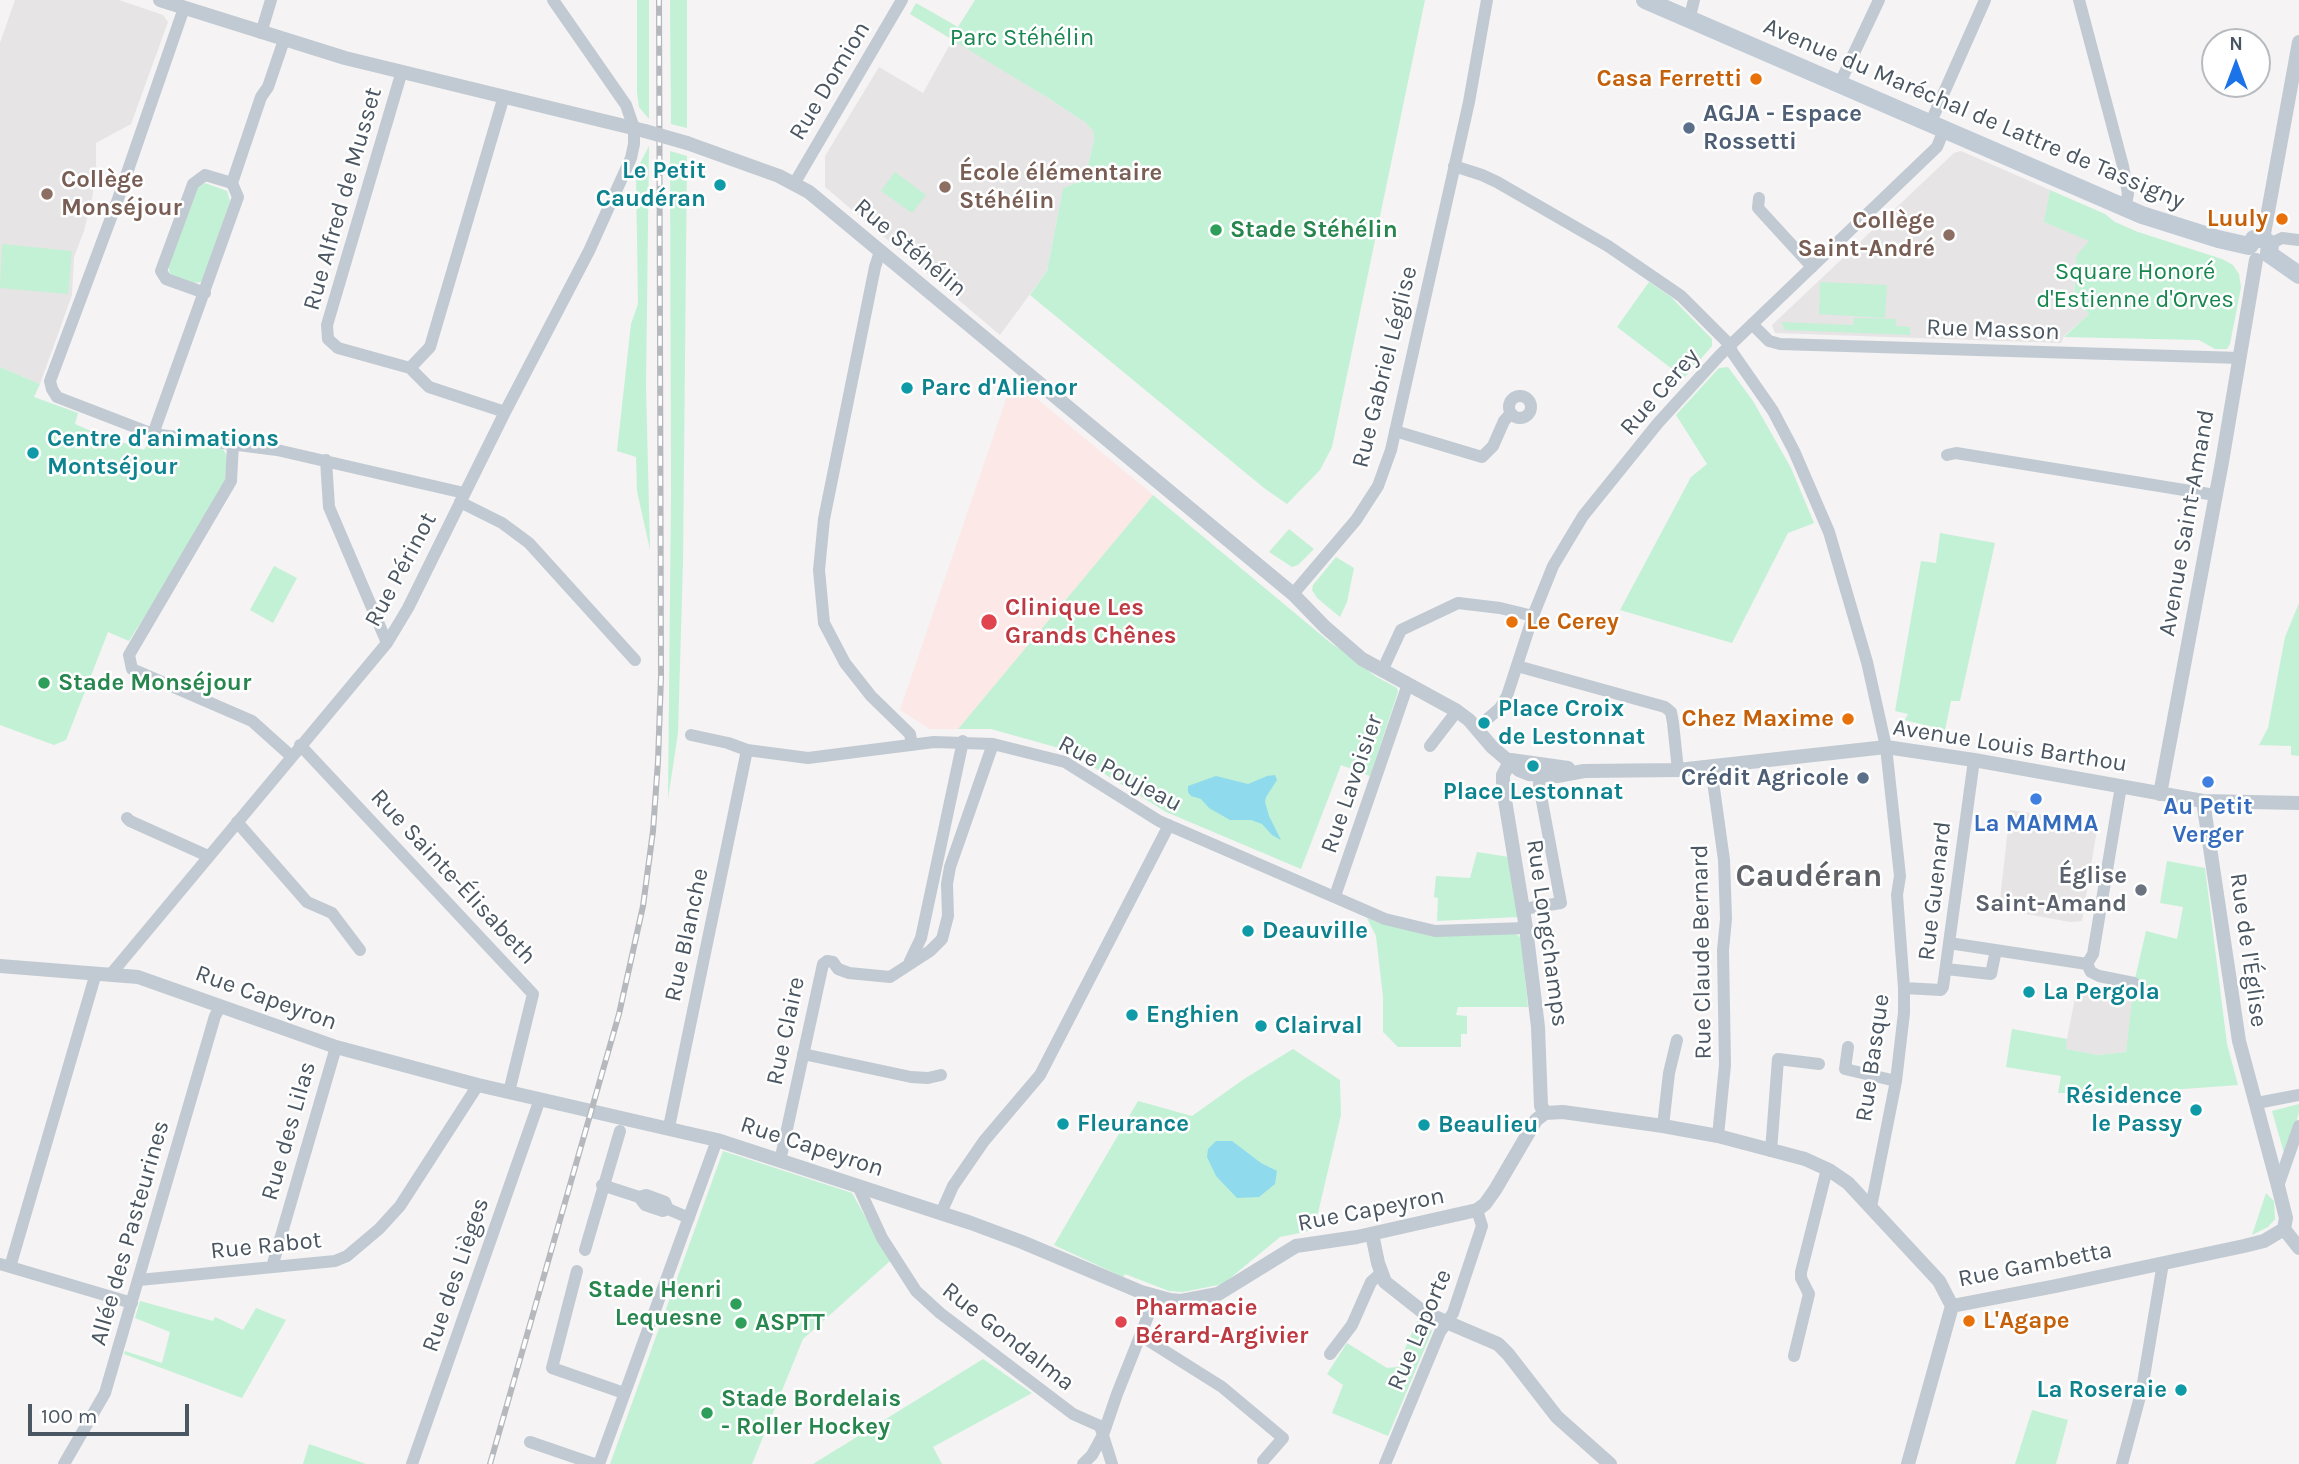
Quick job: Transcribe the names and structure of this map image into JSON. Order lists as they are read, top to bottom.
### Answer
{
  "streets": {
    "main road": ["Avenue du Maréchal de Lattre de Tassigny"],
    "street": [
      "Rue Domion",
      "Rue Alfred de Musset",
      "Rue Stéhélin",
      "Rue Masson",
      "Rue Gabriel Léglise",
      "Rue Cerey",
      "Avenue Saint-Amand",
      "Rue Périnot",
      "Avenue Louis Barthou",
      "Rue Poujeau",
      "Rue Lavoisier",
      "Rue Sainte-Élisabeth",
      "Rue Guenard",
      "Rue Longchamps",
      "Rue Blanche",
      "Rue de l'Église",
      "Rue Claude Bernard",
      "Rue Capeyron",
      "Rue Claire",
      "Rue Basque",
      "Rue des Lilas",
      "Allée des Pasteurines",
      "Rue Rabot",
      "Rue Gambetta",
      "Rue des Lièges",
      "Rue Laporte",
      "Rue Gondalma"
    ]
  },
  "crossings": [
    ["Rue Domion", "Rue Stéhélin"],
    ["Avenue du Maréchal de Lattre de Tassigny", "Rue Cerey"],
    ["Avenue du Maréchal de Lattre de Tassigny", "Avenue Saint-Amand"],
    ["Rue Alfred de Musset", "Rue Stéhélin"],
    ["Rue Stéhélin", "Rue Gabriel Léglise"],
    ["Rue Stéhélin", "Rue Cerey"],
    ["Rue Stéhélin", "Rue Périnot"],
    ["Rue Stéhélin", "Rue Lavoisier"],
    ["Rue Stéhélin", "Rue Longchamps"],
    ["Rue Masson", "Rue Cerey"],
    ["Rue Masson", "Avenue Saint-Amand"],
    ["Rue Gabriel Léglise", "Rue Basque"],
    ["Rue Cerey", "Rue Basque"],
    ["Avenue Saint-Amand", "Avenue Louis Barthou"],
    ["Rue Périnot", "Rue Sainte-Élisabeth"],
    ["Rue Périnot", "Rue Capeyron"],
    ["Avenue Louis Barthou", "Rue Guenard"],
    ["Avenue Louis Barthou", "Rue de l'Église"],
    ["Avenue Louis Barthou", "Rue Claude Bernard"],
    ["Avenue Louis Barthou", "Rue Basque"],
    ["Rue Poujeau", "Rue Lavoisier"],
    ["Rue Poujeau", "Rue Longchamps"],
    ["Rue Poujeau", "Rue Blanche"],
    ["Rue Poujeau", "Rue Claire"],
    ["Rue Sainte-Élisabeth", "Rue Capeyron"],
    ["Rue Guenard", "Rue Basque"],
    ["Rue Longchamps", "Rue Capeyron"],
    ["Rue Longchamps", "Rue Gambetta"],
    ["Rue Blanche", "Rue Capeyron"],
    ["Rue de l'Église", "Rue Gambetta"],
    ["Rue Claude Bernard", "Rue Gambetta"],
    ["Rue Capeyron", "Rue Claire"],
    ["Rue Capeyron", "Rue des Lilas"],
    ["Rue Capeyron", "Allée des Pasteurines"],
    ["Rue Capeyron", "Rue Rabot"],
    ["Rue Capeyron", "Rue Gambetta"],
    ["Rue Capeyron", "Rue des Lièges"],
    ["Rue Capeyron", "Rue Laporte"],
    ["Rue Capeyron", "Rue Gondalma"],
    ["Rue Basque", "Rue Gambetta"],
    ["Rue des Lilas", "Rue Rabot"],
    ["Allée des Pasteurines", "Rue Rabot"]
  ],
  "districts": ["Caudéran"],
  "parks": ["Parc Stéhélin", "Square Honoré d'Estienne d'Orves"],
  "places": [
    "Casa Ferretti",
    "AGJA - Espace Rossetti",
    "Le Petit Caudéran",
    "École élémentaire Stéhélin",
    "Collège Monséjour",
    "Luuly",
    "Stade Stéhélin",
    "Collège Saint-André",
    "Parc d'Alienor",
    "Centre d'animations Montséjour",
    "Clinique Les Grands Chênes",
    "Le Cerey",
    "Stade Monséjour",
    "Chez Maxime",
    "Place Croix de Lestonnat",
    "Place Lestonnat",
    "Crédit Agricole",
    "Au Petit Verger",
    "La MAMMA",
    "Église Saint-Amand",
    "Deauville",
    "La Pergola",
    "Enghien",
    "Clairval",
    "Résidence le Passy",
    "Fleurance",
    "Beaulieu",
    "Stade Henri Lequesne",
    "L'Agape",
    "Pharmacie Bérard-Argivier",
    "ASPTT",
    "La Roseraie",
    "Stade Bordelais - Roller Hockey"
  ],
  "scale_bar": "100 m",
  "north": "top"
}
